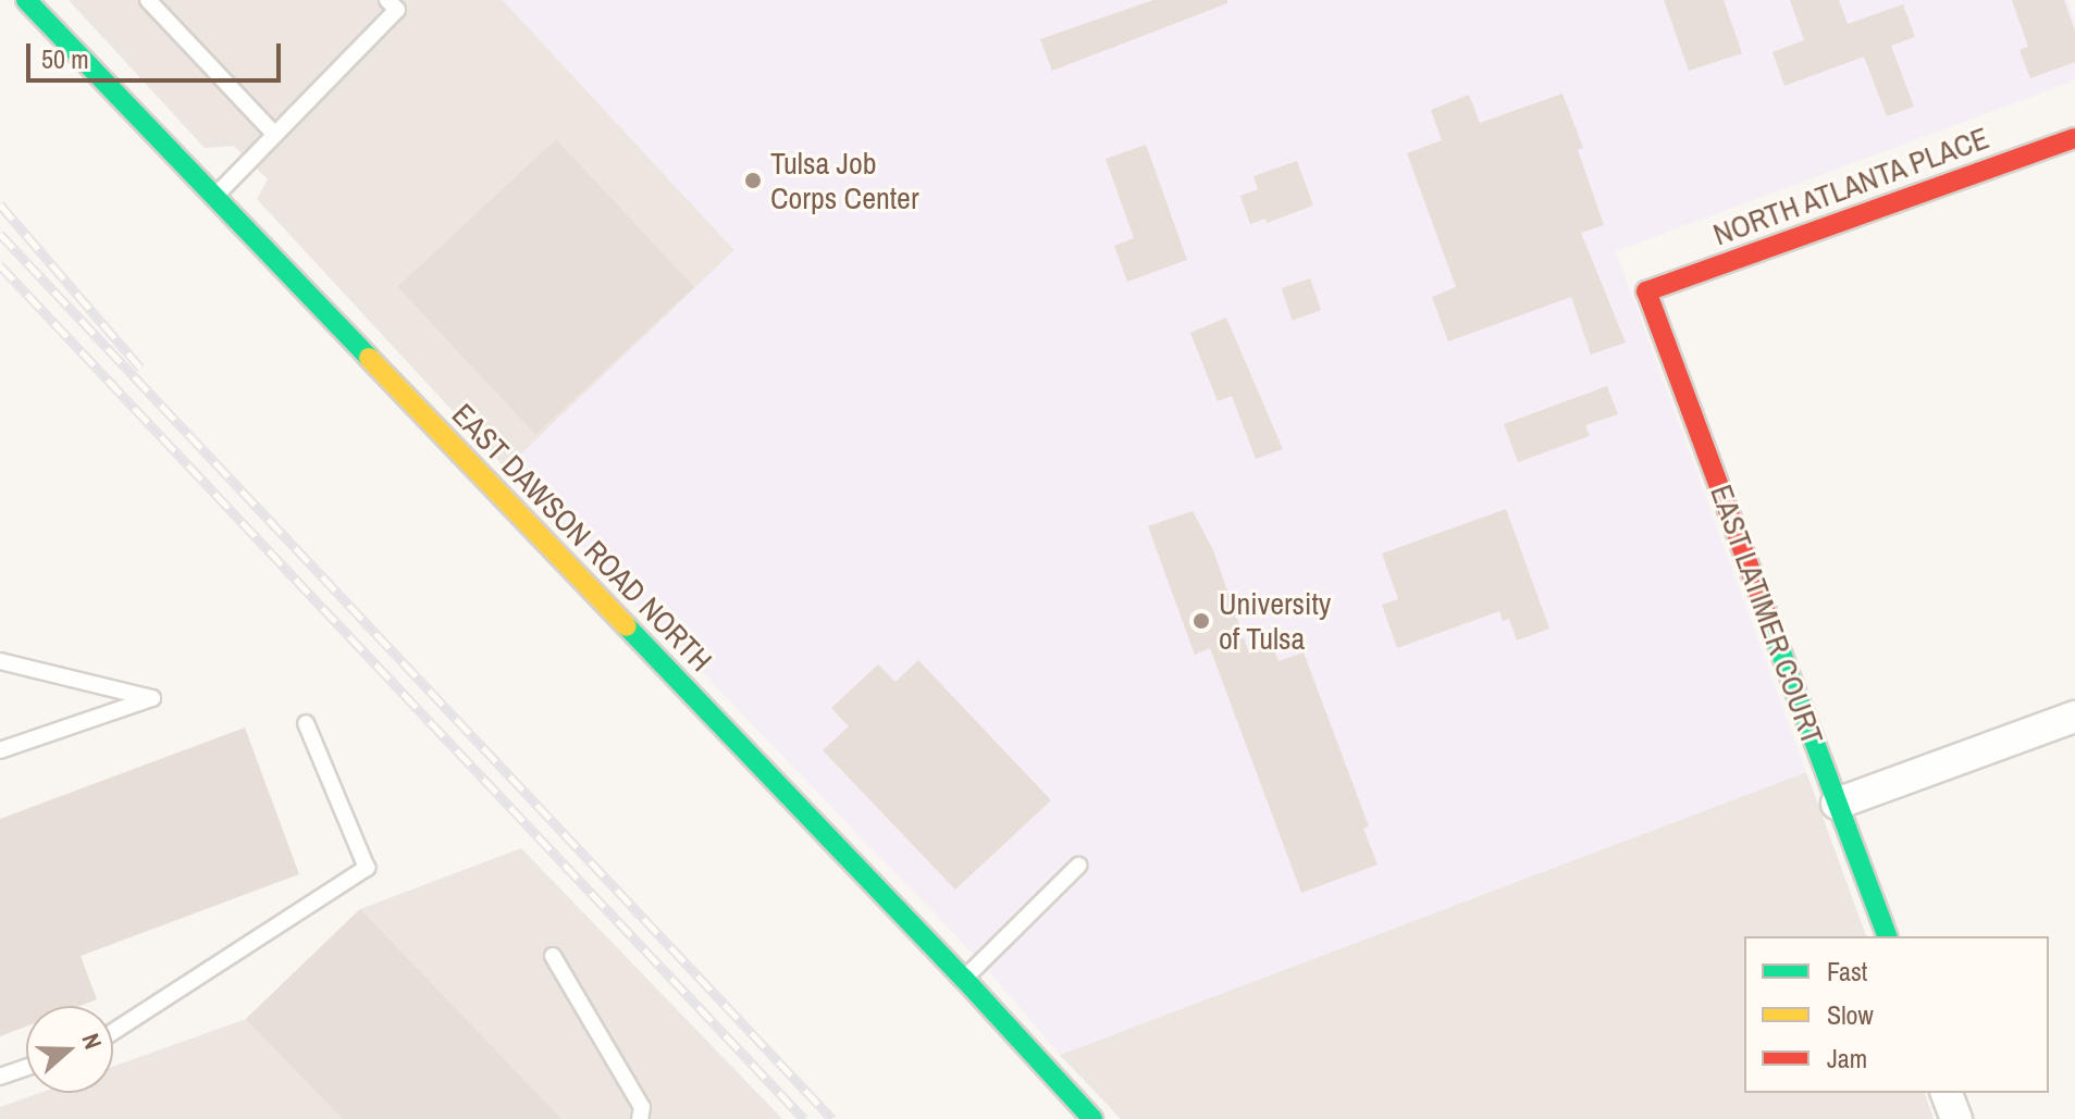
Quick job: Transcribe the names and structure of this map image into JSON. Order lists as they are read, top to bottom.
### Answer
{
  "streets": {
    "street": ["NORTH ATLANTA PLACE", "EAST DAWSON ROAD NORTH", "EAST LATIMER COURT"]
  },
  "crossings": [
    ["NORTH ATLANTA PLACE", "EAST LATIMER COURT"]
  ],
  "places": ["Tulsa Job Corps Center", "University of Tulsa"],
  "legend": ["Fast", "Slow", "Jam"],
  "scale_bar": "50 m",
  "north": "right"
}
